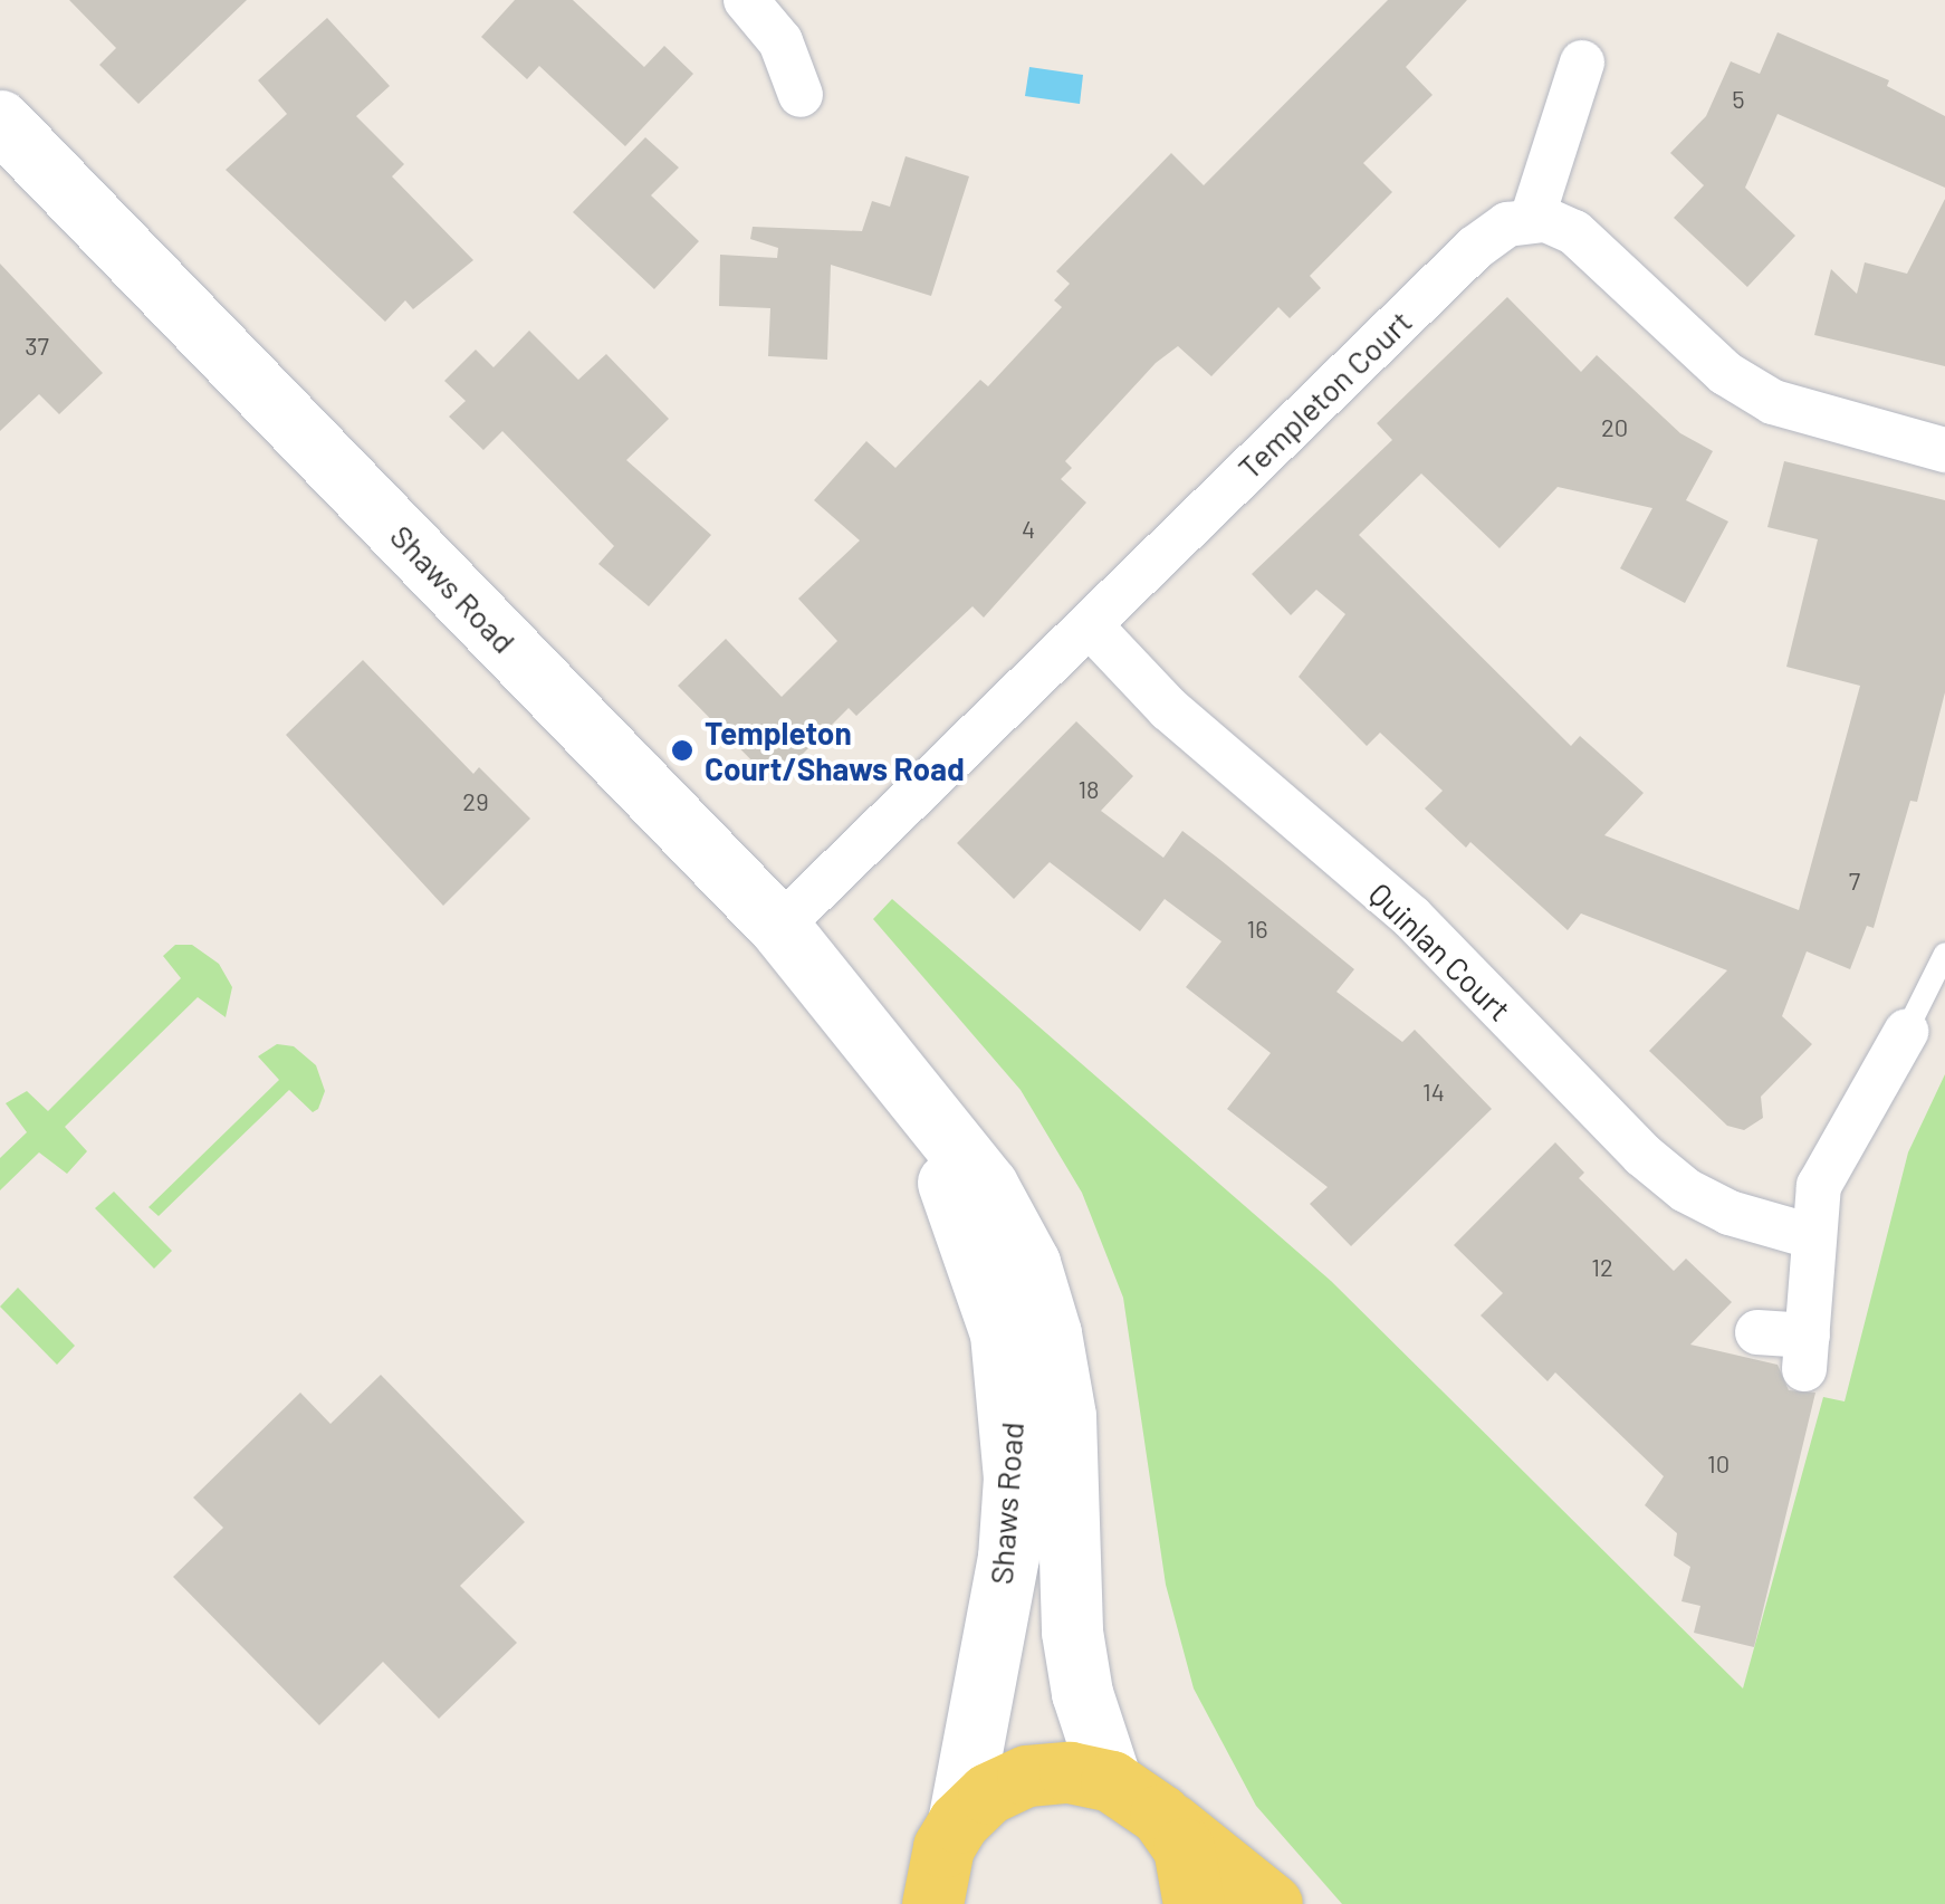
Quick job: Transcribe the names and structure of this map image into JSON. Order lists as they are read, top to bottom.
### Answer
{
  "streets": {
    "street": ["Templeton Court", "Shaws Road", "Quinlan Court"]
  },
  "crossings": [
    ["Templeton Court", "Shaws Road"],
    ["Templeton Court", "Quinlan Court"]
  ],
  "places": ["Templeton Court/Shaws Road"],
  "house_numbers": [
    "5",
    "37",
    "20",
    "4",
    "18",
    "29",
    "7",
    "16",
    "14",
    "12",
    "10"
  ]
}
